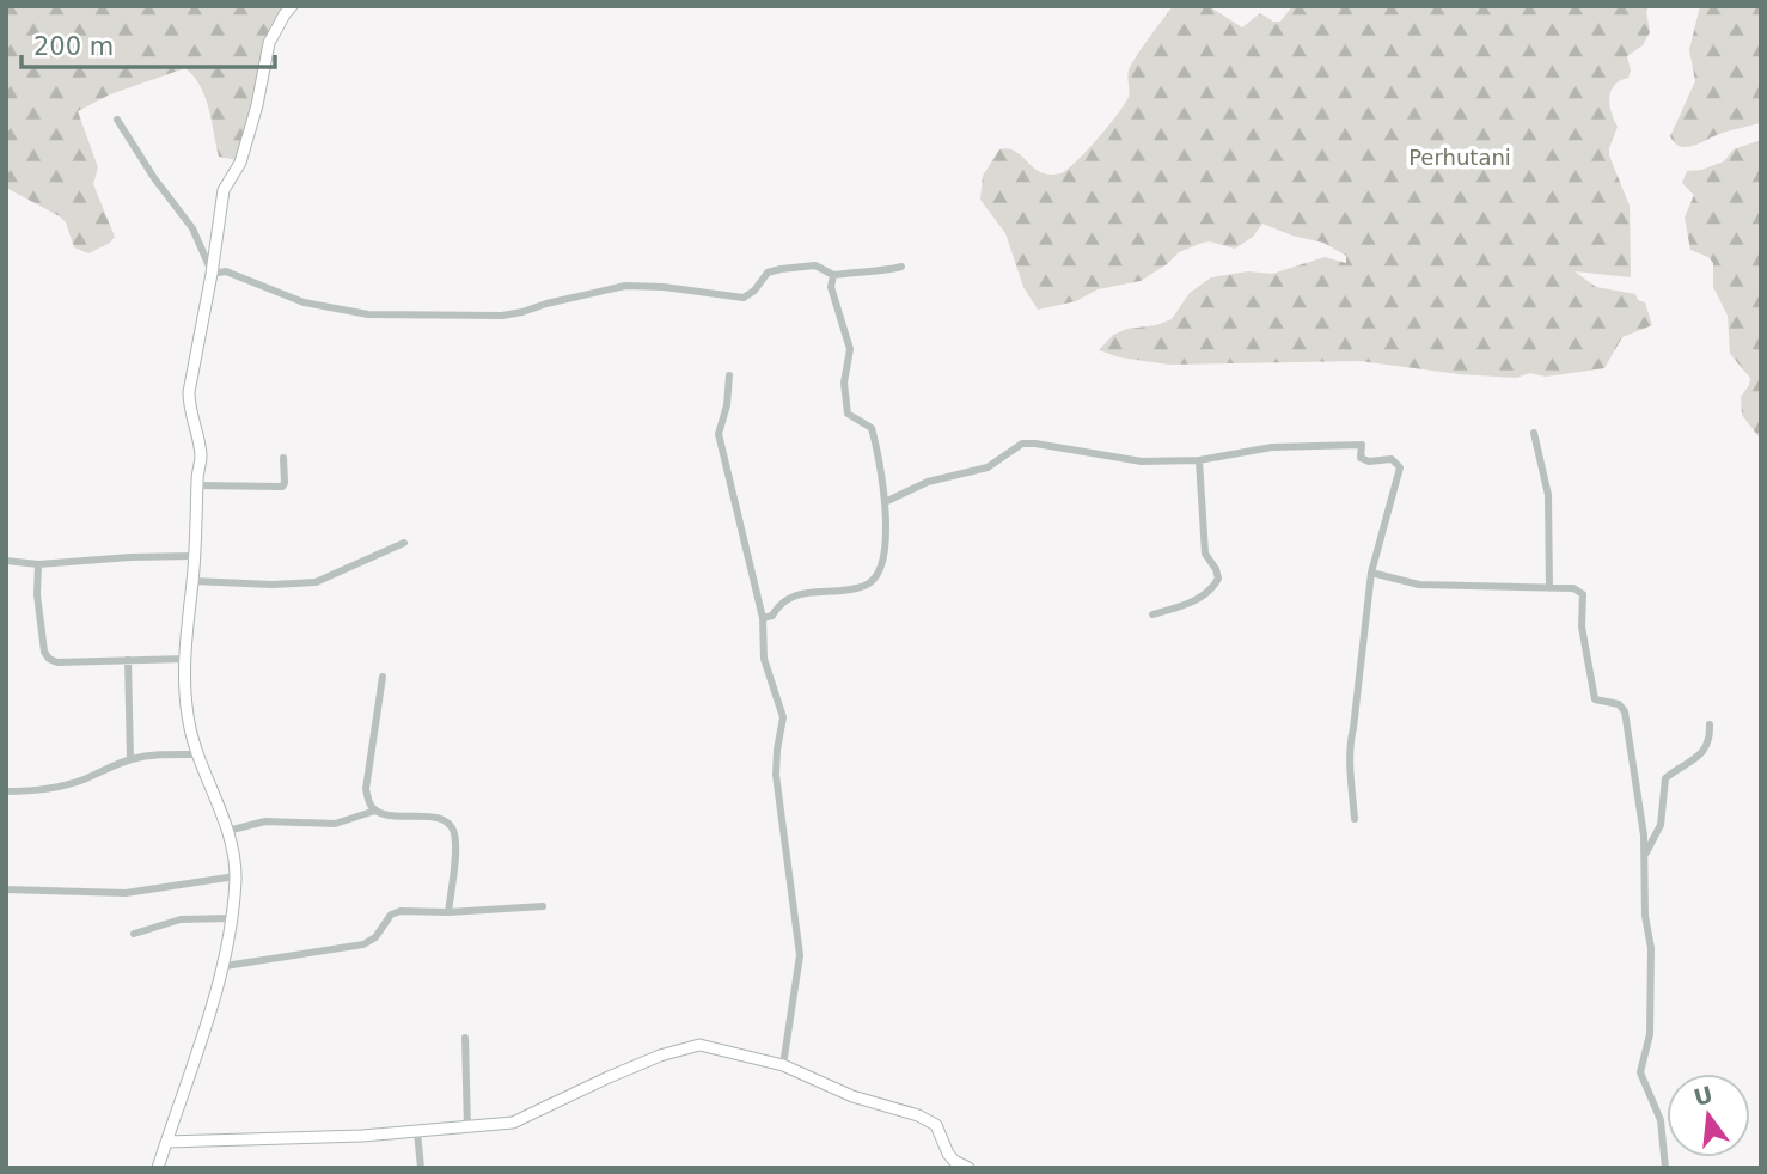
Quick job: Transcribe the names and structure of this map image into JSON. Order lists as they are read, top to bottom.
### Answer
{
  "parks": ["Perhutani"],
  "scale_bar": "200 m",
  "north": "top"
}
